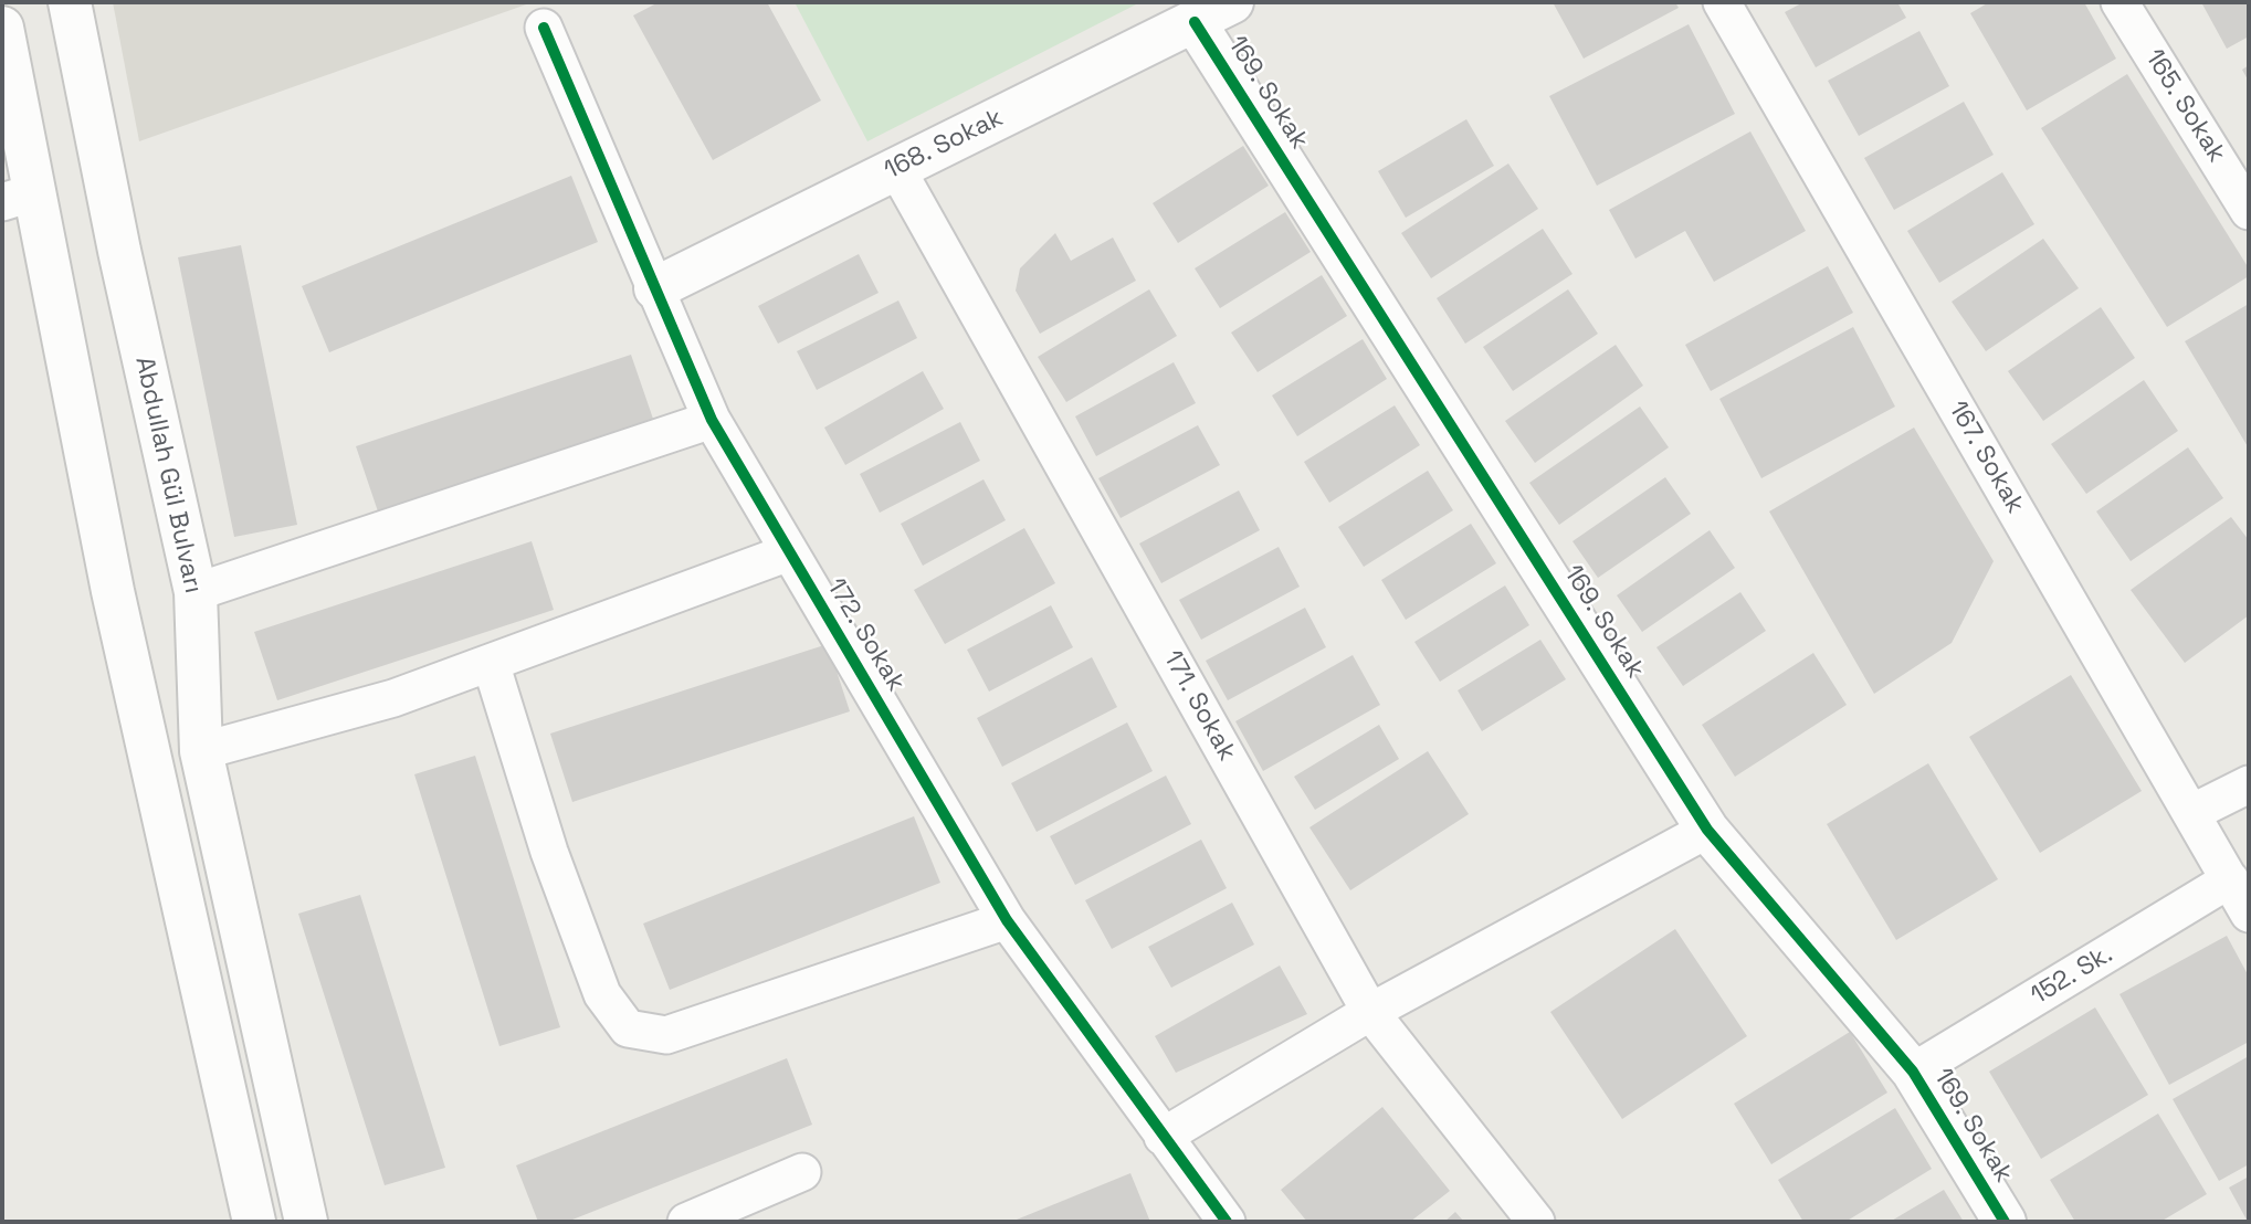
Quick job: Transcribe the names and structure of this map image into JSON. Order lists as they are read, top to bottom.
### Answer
{
  "streets": {
    "main road": ["169. Sokak", "168. Sokak", "Abdullah Gül Bulvarı"],
    "street": [
      "165. Sokak",
      "167. Sokak",
      "172. Sokak",
      "171. Sokak",
      "152. Sk."
    ]
  },
  "crossings": [
    ["169. Sokak", "168. Sokak"],
    ["169. Sokak", "152. Sk."],
    ["168. Sokak", "172. Sokak"],
    ["168. Sokak", "171. Sokak"],
    ["167. Sokak", "152. Sk."]
  ]
}
